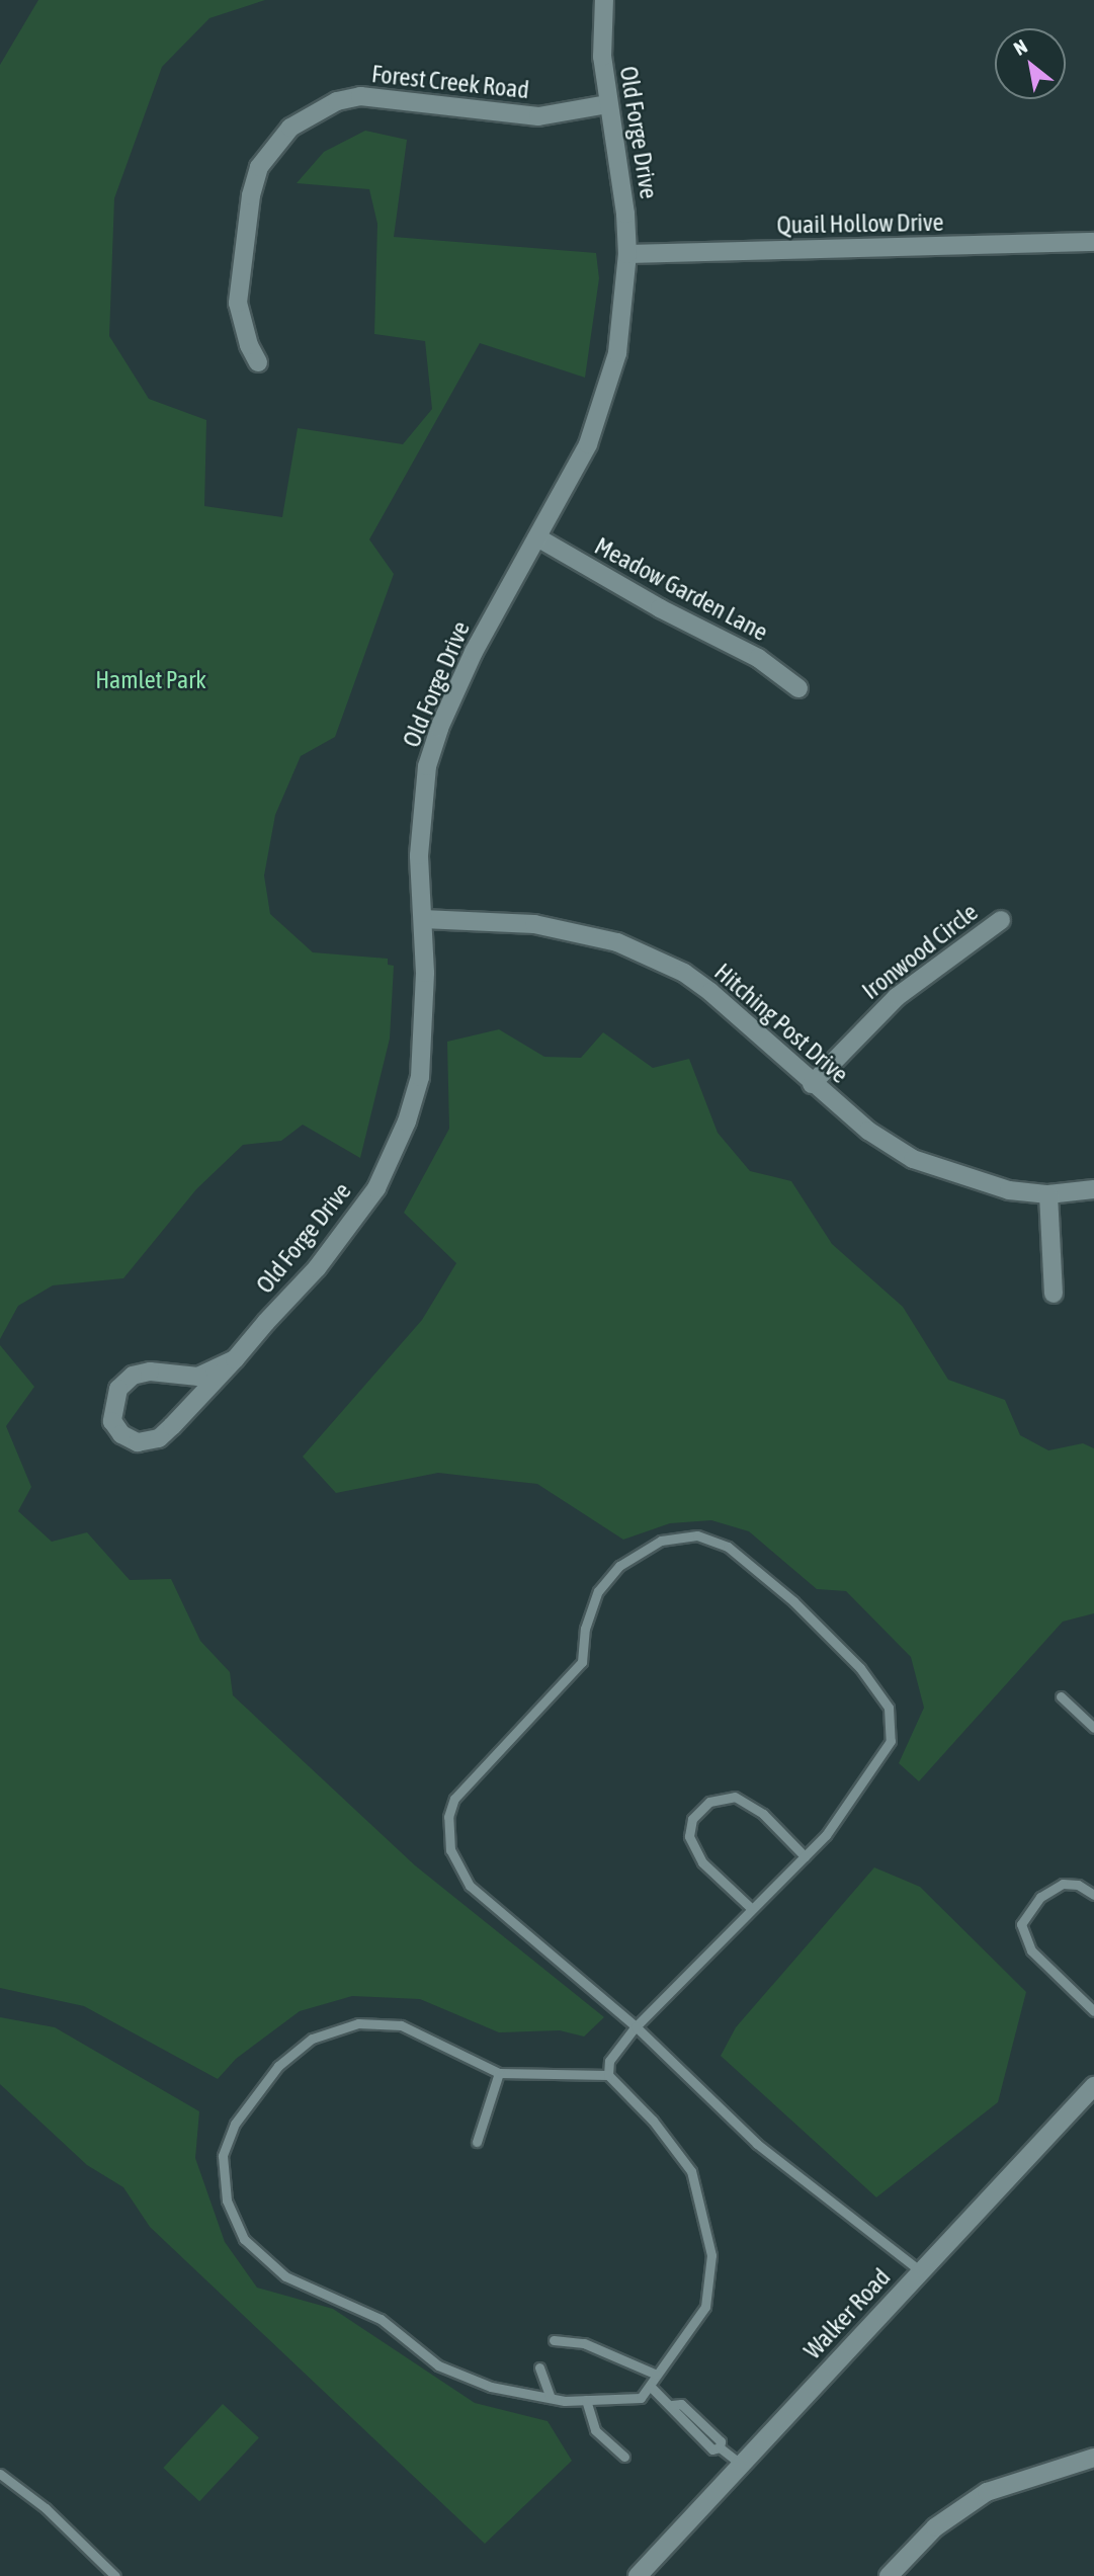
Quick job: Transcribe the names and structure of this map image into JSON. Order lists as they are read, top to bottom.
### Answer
{
  "streets": {
    "street": [
      "Forest Creek Road",
      "Old Forge Drive",
      "Quail Hollow Drive",
      "Meadow Garden Lane",
      "Ironwood Circle",
      "Hitching Post Drive",
      "Walker Road"
    ]
  },
  "crossings": [
    ["Forest Creek Road", "Old Forge Drive"],
    ["Old Forge Drive", "Quail Hollow Drive"],
    ["Old Forge Drive", "Meadow Garden Lane"],
    ["Old Forge Drive", "Hitching Post Drive"],
    ["Ironwood Circle", "Hitching Post Drive"]
  ],
  "parks": ["Hamlet Park"],
  "north": "top left"
}
